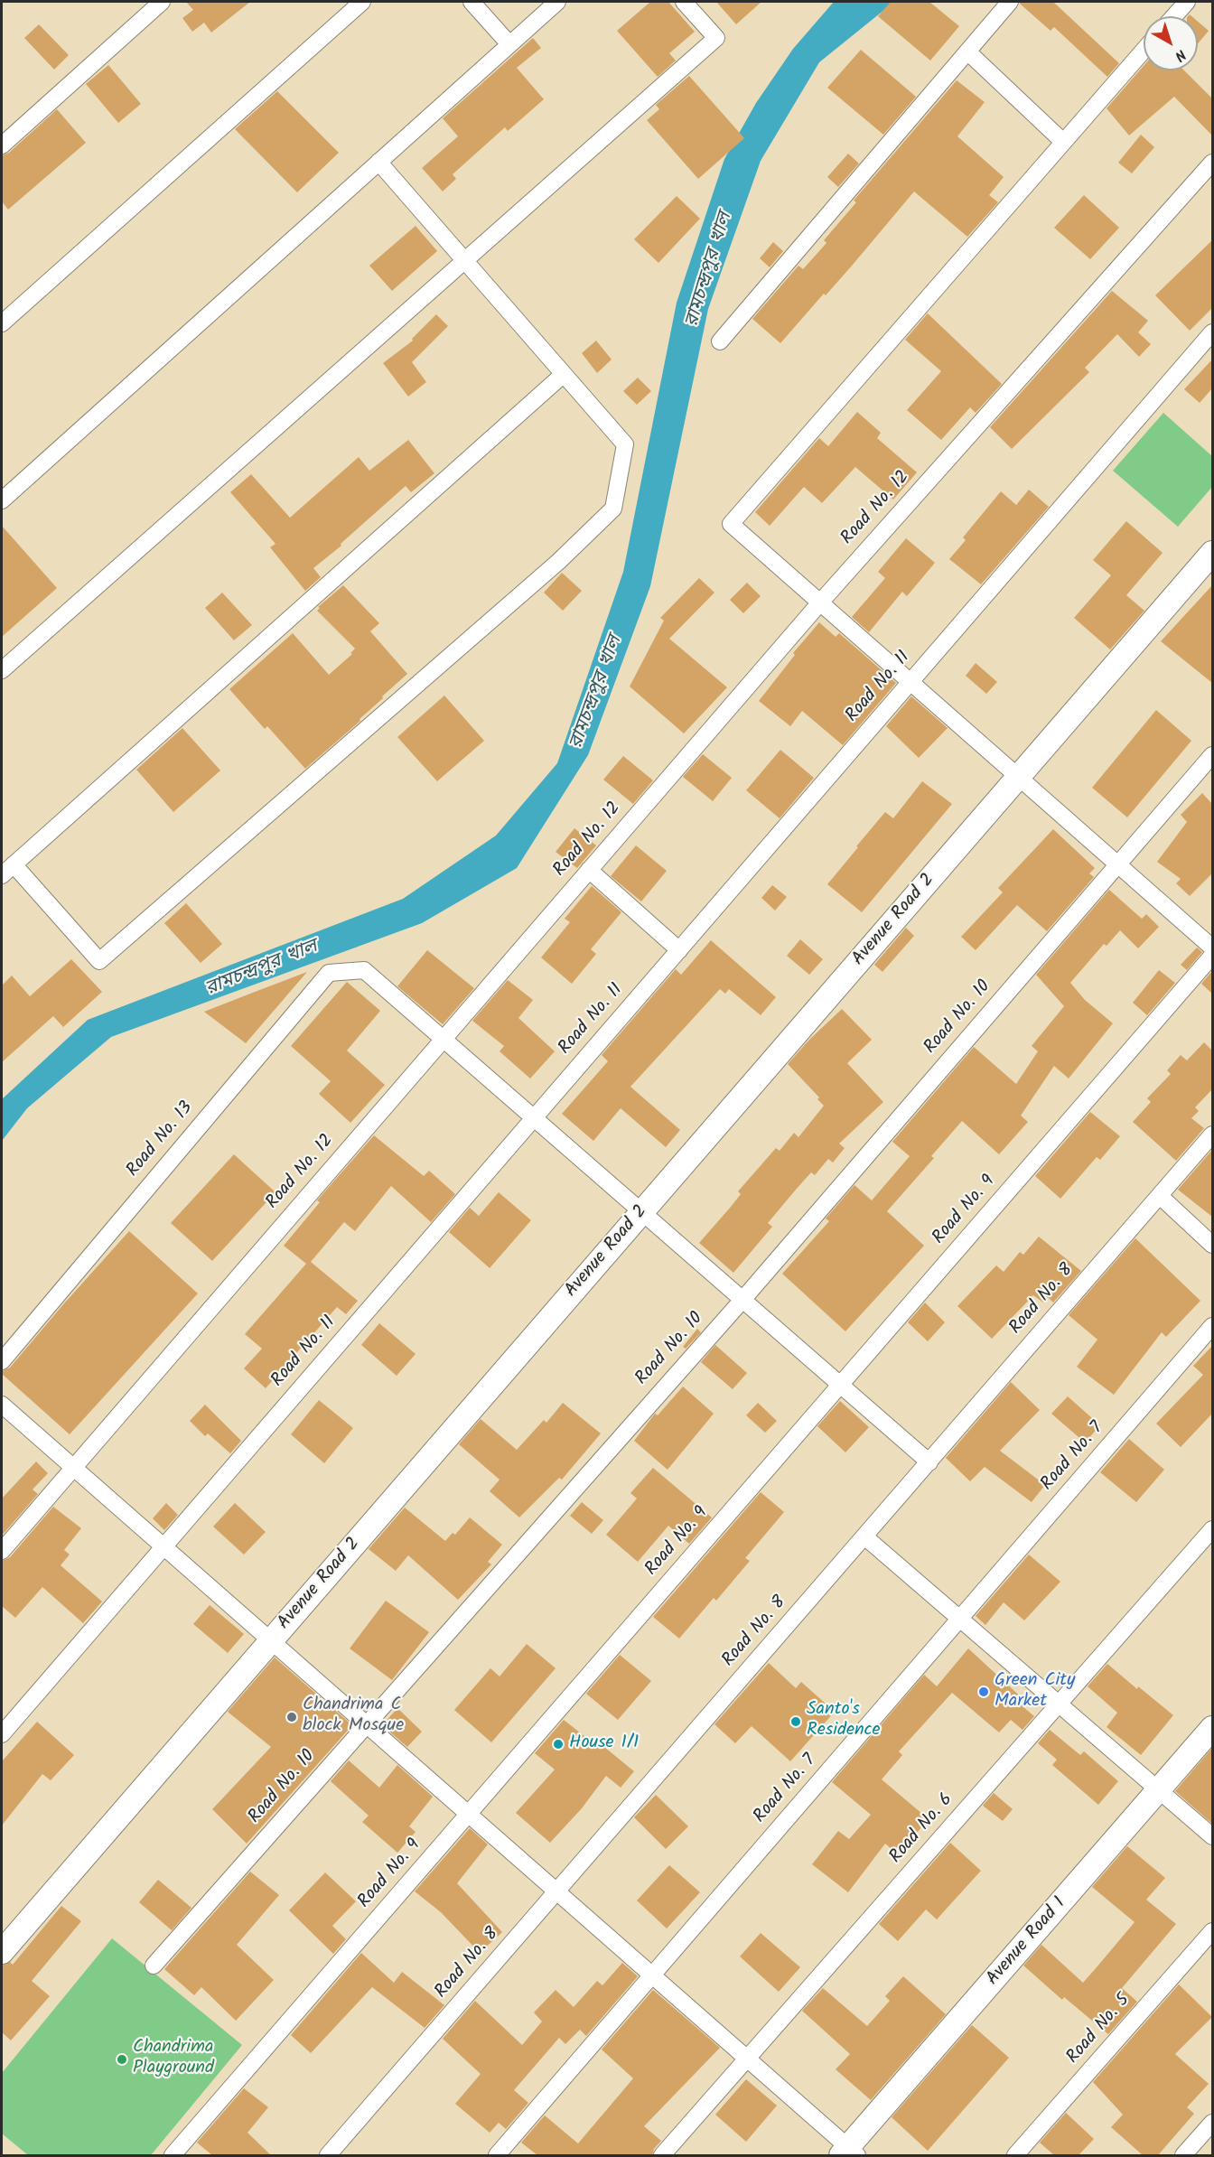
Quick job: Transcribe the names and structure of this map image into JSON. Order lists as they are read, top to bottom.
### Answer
{
  "streets": {
    "street": [
      "Road No. 12",
      "Road No. 11",
      "Avenue Road 2",
      "Road No. 10",
      "Road No. 13",
      "Road No. 9",
      "Road No. 8",
      "Road No. 7",
      "Road No. 6",
      "Avenue Road 1",
      "Road No. 5"
    ]
  },
  "crossings": [
    ["Road No. 12", "Road No. 13"]
  ],
  "water": ["রামচন্দ্রপুর খাল"],
  "places": [
    "Green City Market",
    "Chandrima C block Mosque",
    "Santo's Residence",
    "House 1/1",
    "Chandrima Playground"
  ],
  "north": "bottom right"
}
